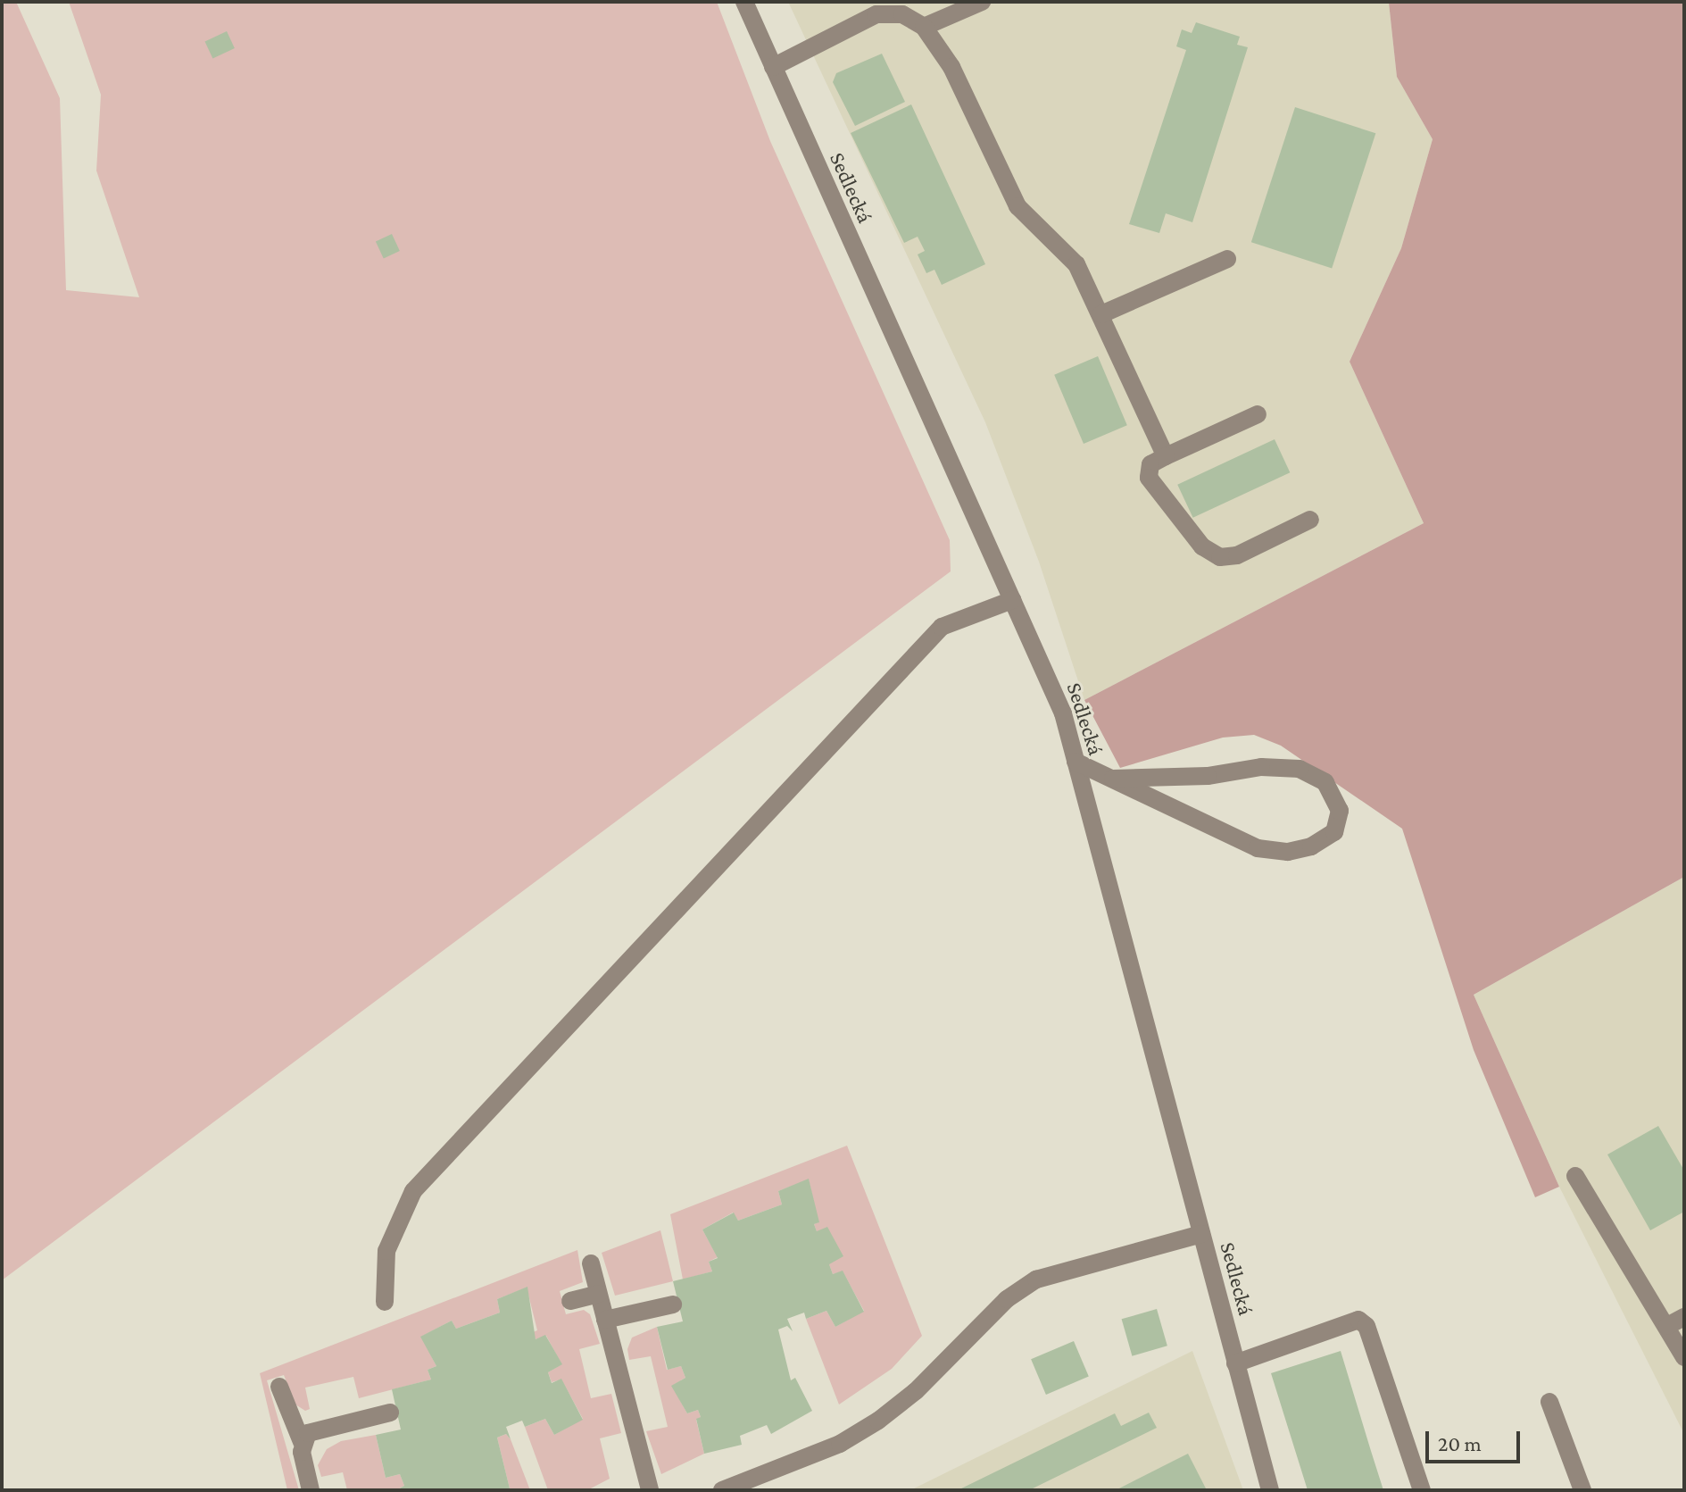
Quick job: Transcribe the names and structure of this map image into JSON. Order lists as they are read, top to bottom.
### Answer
{
  "streets": {
    "street": ["Sedlecká"]
  },
  "scale_bar": "20 m"
}
